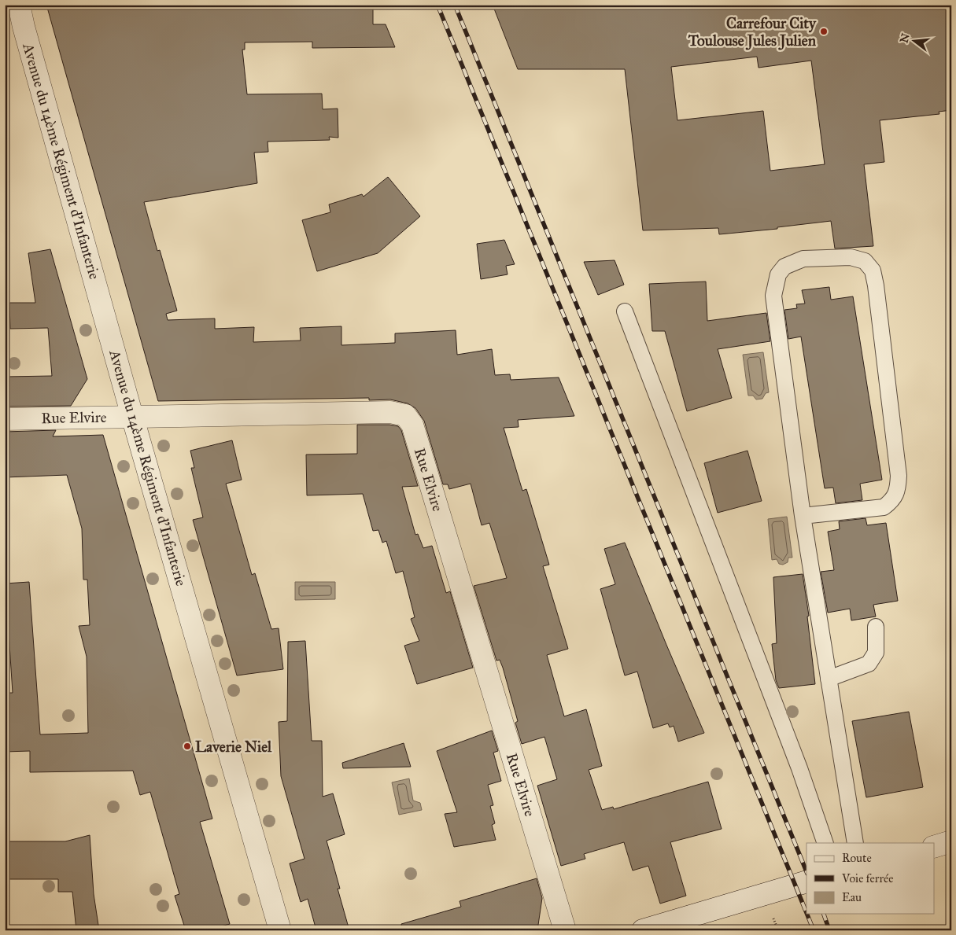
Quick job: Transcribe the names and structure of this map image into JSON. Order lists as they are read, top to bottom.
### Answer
{
  "streets": {
    "street": ["Avenue du 14ème Régiment d'Infanterie", "Rue Elvire"]
  },
  "crossings": [
    ["Avenue du 14ème Régiment d'Infanterie", "Rue Elvire"]
  ],
  "places": ["Carrefour City Toulouse Jules Julien", "Laverie Niel"],
  "legend": ["Route", "Voie ferrée", "Eau"],
  "north": "left"
}
